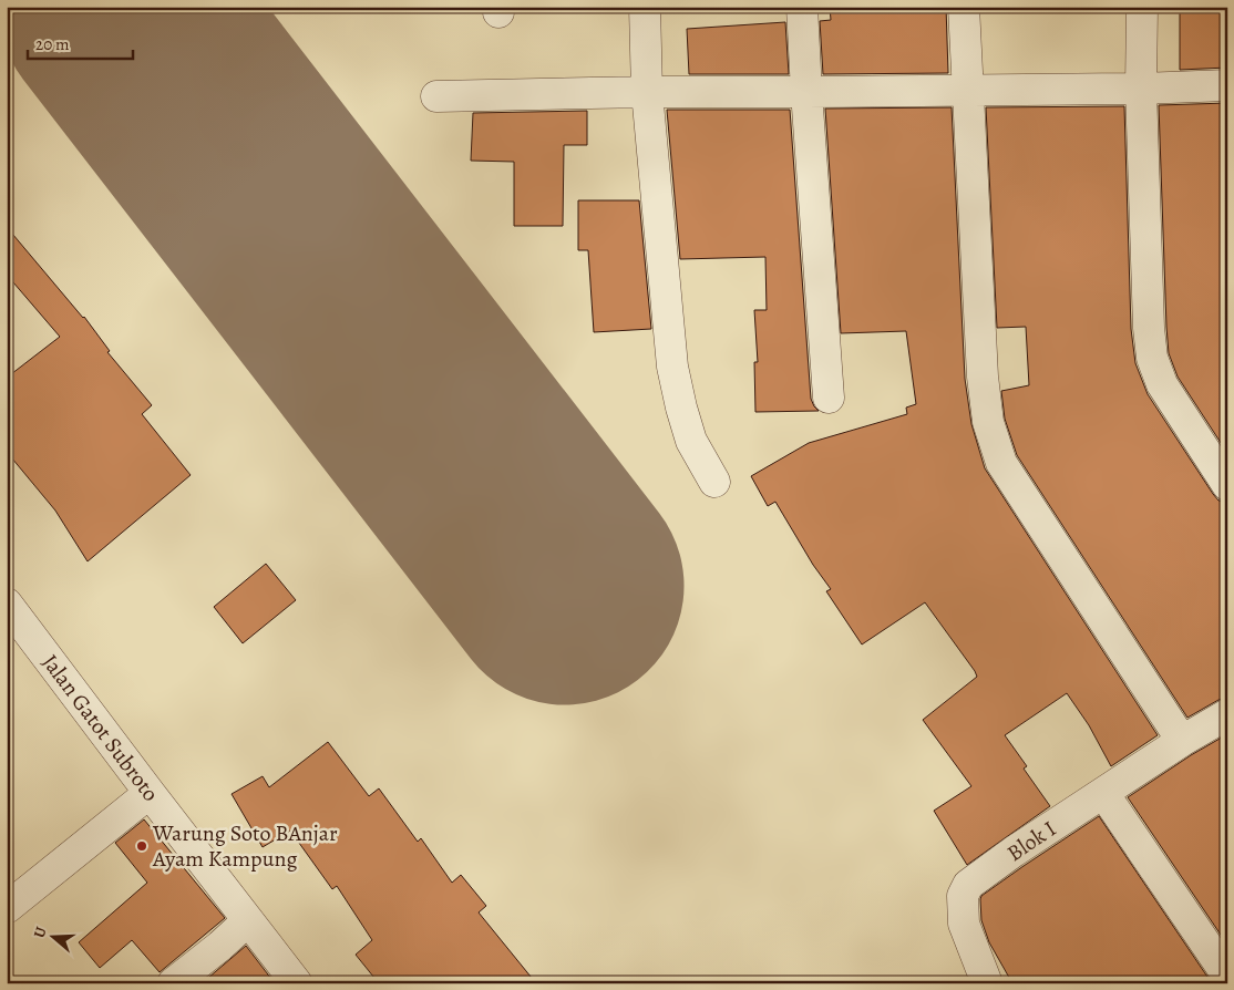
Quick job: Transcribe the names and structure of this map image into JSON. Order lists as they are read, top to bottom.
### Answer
{
  "streets": {
    "street": ["Jalan Gatot Subroto", "Blok I"]
  },
  "places": ["Warung Soto BAnjar Ayam Kampung"],
  "scale_bar": "20 m",
  "north": "left"
}
